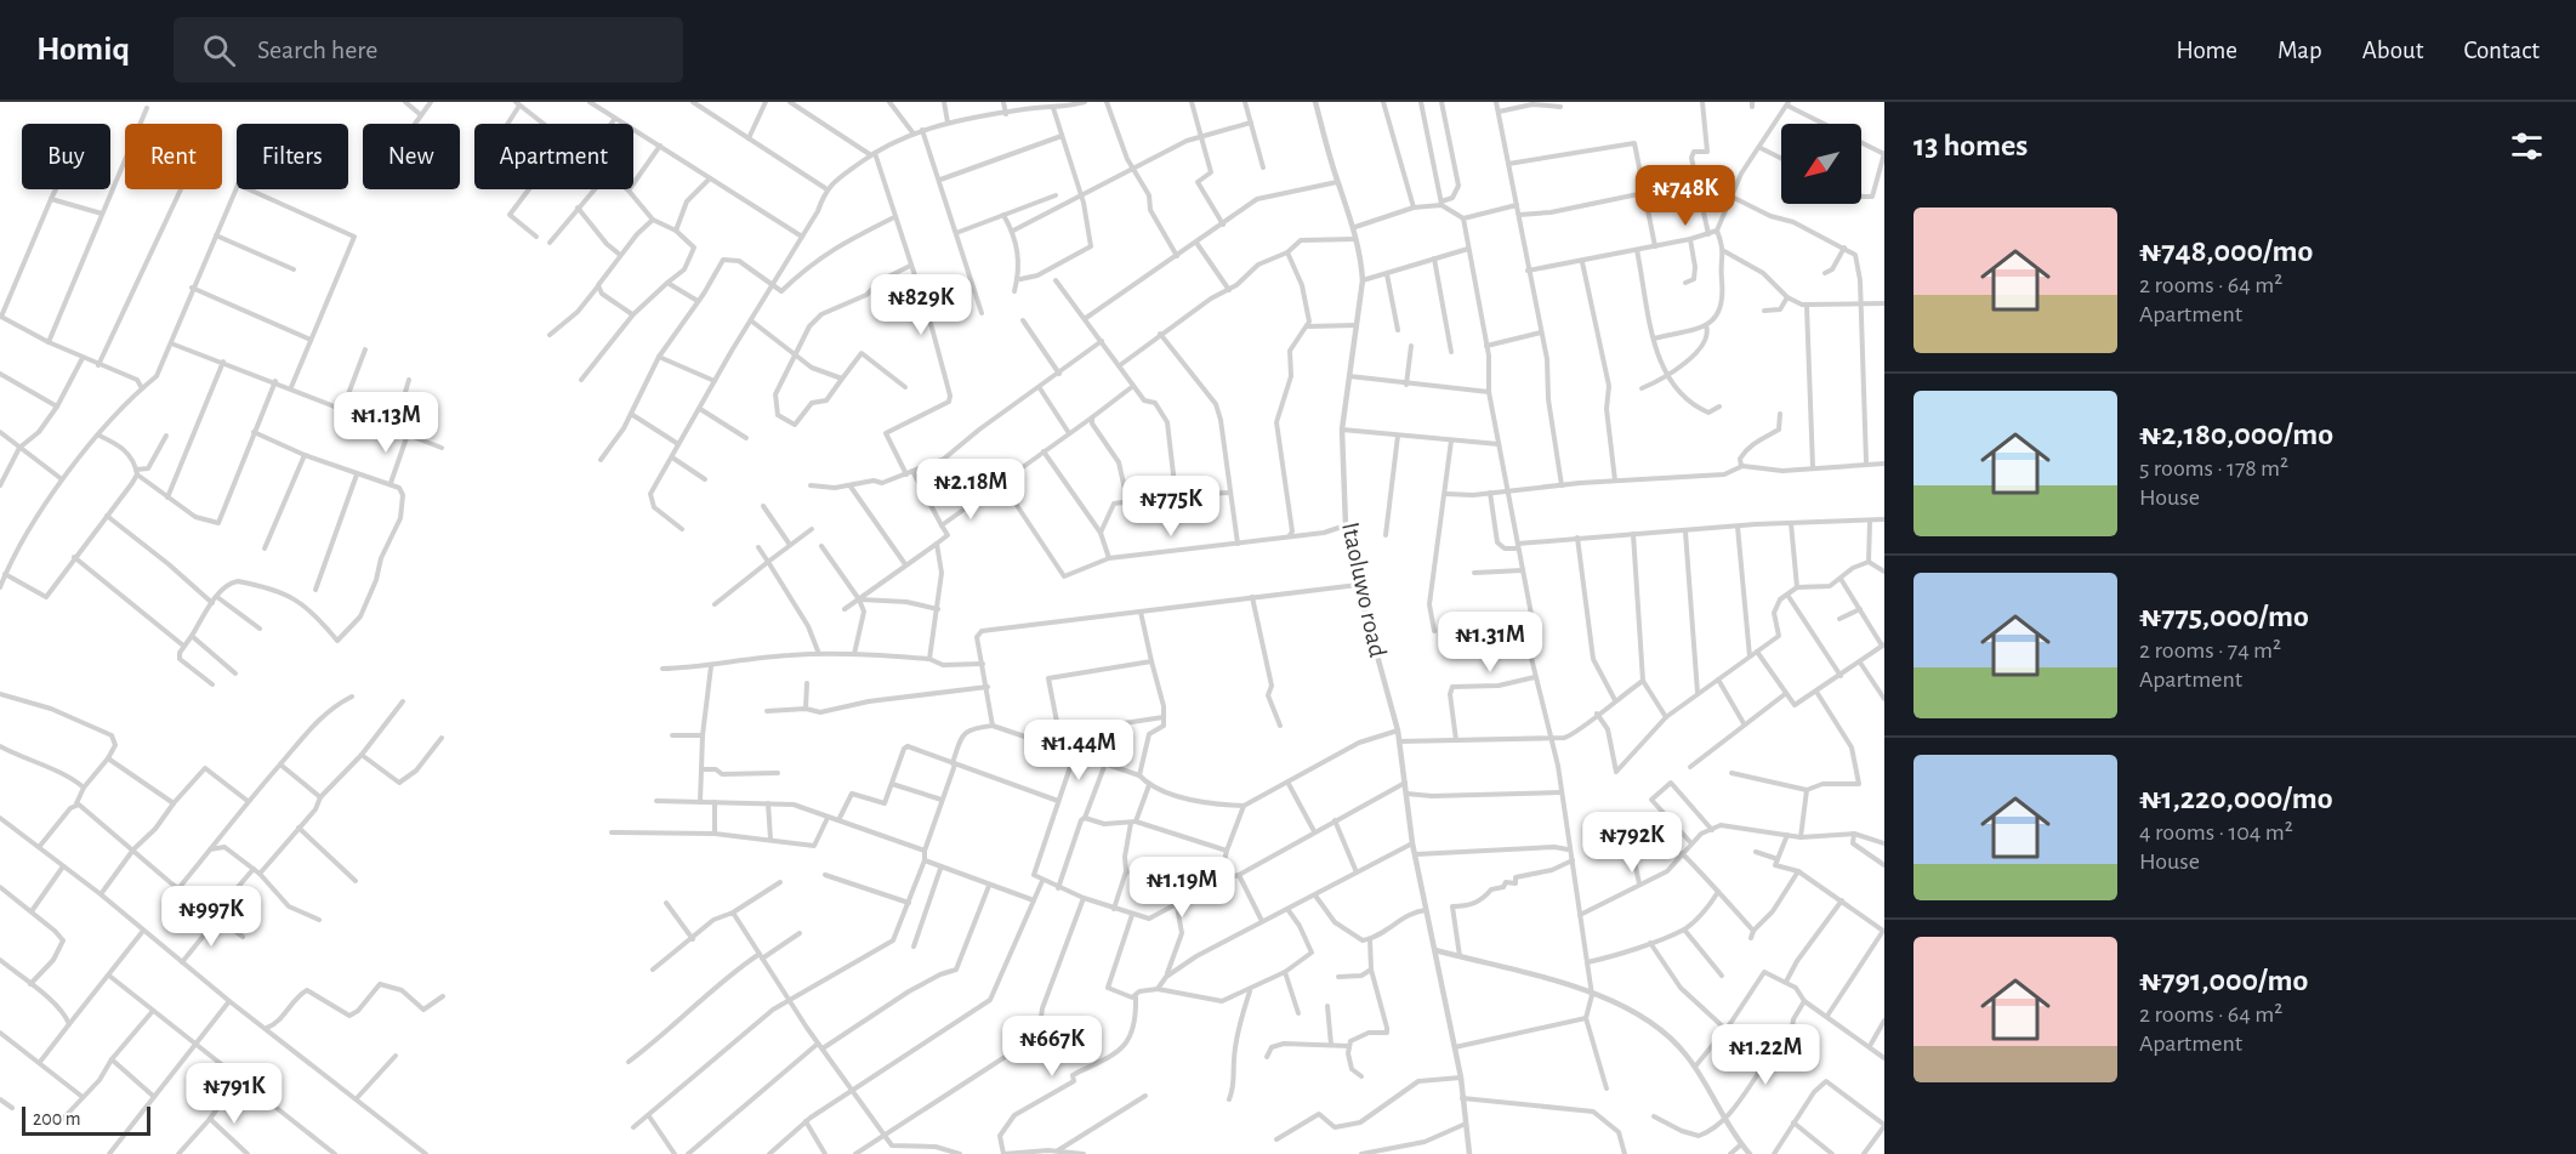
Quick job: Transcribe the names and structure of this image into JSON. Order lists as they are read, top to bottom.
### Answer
{
  "streets": {
    "street": ["Itaoluwo road"]
  },
  "scale_bar": "200 m",
  "north": "bottom left",
  "page": {
    "header": "Homiq",
    "search": "Search here",
    "nav": [
      "Home",
      "Map",
      "About",
      "Contact"
    ],
    "heading": "13 homes",
    "chip": [
      "Buy",
      "Rent",
      "Filters",
      "New",
      "Apartment"
    ],
    "price": [
      "₦748K",
      "₦829K",
      "₦1.13M",
      "₦2.18M",
      "₦775K",
      "₦1.31M",
      "₦1.44M",
      "₦792K",
      "₦1.19M",
      "₦997K",
      "₦667K",
      "₦1.22M",
      "₦791K"
    ],
    "list": [
      {
        "name": "₦748,000/mo",
        "note": "2 rooms · 64 m² · Apartment"
      },
      {
        "name": "₦2,180,000/mo",
        "note": "5 rooms · 178 m² · House"
      },
      {
        "name": "₦775,000/mo",
        "note": "2 rooms · 74 m² · Apartment"
      },
      {
        "name": "₦1,220,000/mo",
        "note": "4 rooms · 104 m² · House"
      },
      {
        "name": "₦791,000/mo",
        "note": "2 rooms · 64 m² · Apartment"
      }
    ],
    "scale": "200 m"
  }
}
